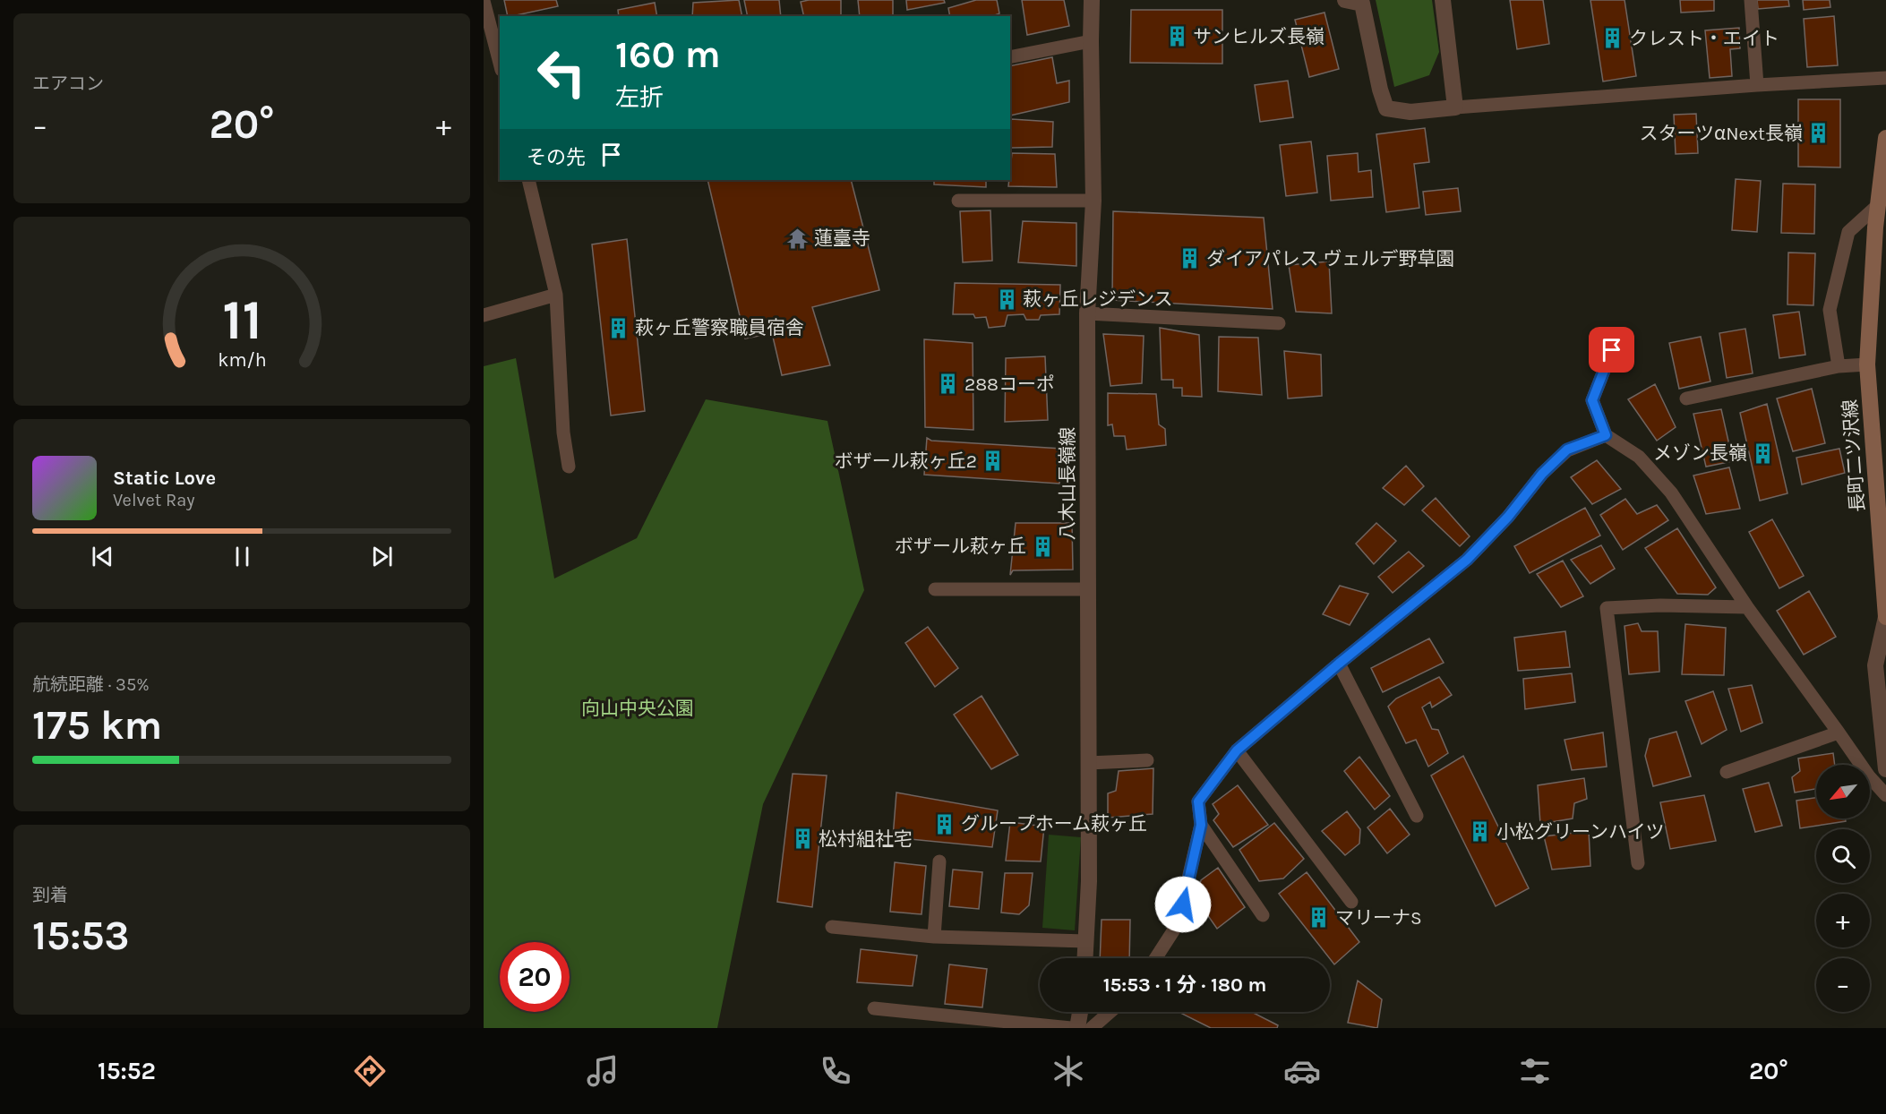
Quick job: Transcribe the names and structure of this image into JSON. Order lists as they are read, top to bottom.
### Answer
{
  "streets": {
    "street": ["長町二ツ沢線", "八木山長嶺線"]
  },
  "parks": ["向山中央公園"],
  "places": {
    "building": [
      "サンヒルズ長嶺",
      "クレスト・エイト",
      "スターツαNext長嶺",
      "ダイアパレス ヴェルデ野草園",
      "萩ヶ丘レジデンス",
      "萩ヶ丘警察職員宿舎",
      "288コーポ",
      "メゾン長嶺",
      "ボザール萩ヶ丘2",
      "ボザール萩ヶ丘",
      "グループホーム萩ヶ丘",
      "小松グリーンハイツ",
      "松村組社宅",
      "マリーナS"
    ],
    "temple": ["蓮臺寺"]
  },
  "north": "bottom left",
  "page": {
    "tile": [
      "エアコン",
      ["航続距離 · 35%", "175 km"],
      ["到着", "15:53"]
    ],
    "turn": ["160 m", "左折"],
    "heat": ["−", "20°", "+"],
    "then": "その先",
    "song": ["Static Love", "Velvet Ray"],
    "map_buttons": ["+", "−"],
    "limit": "20",
    "trip": "15:53 · 1 分 · 180 m",
    "tabs": ["15:52", "20°"],
    "gauge": ["11", "km/h"]
  }
}
